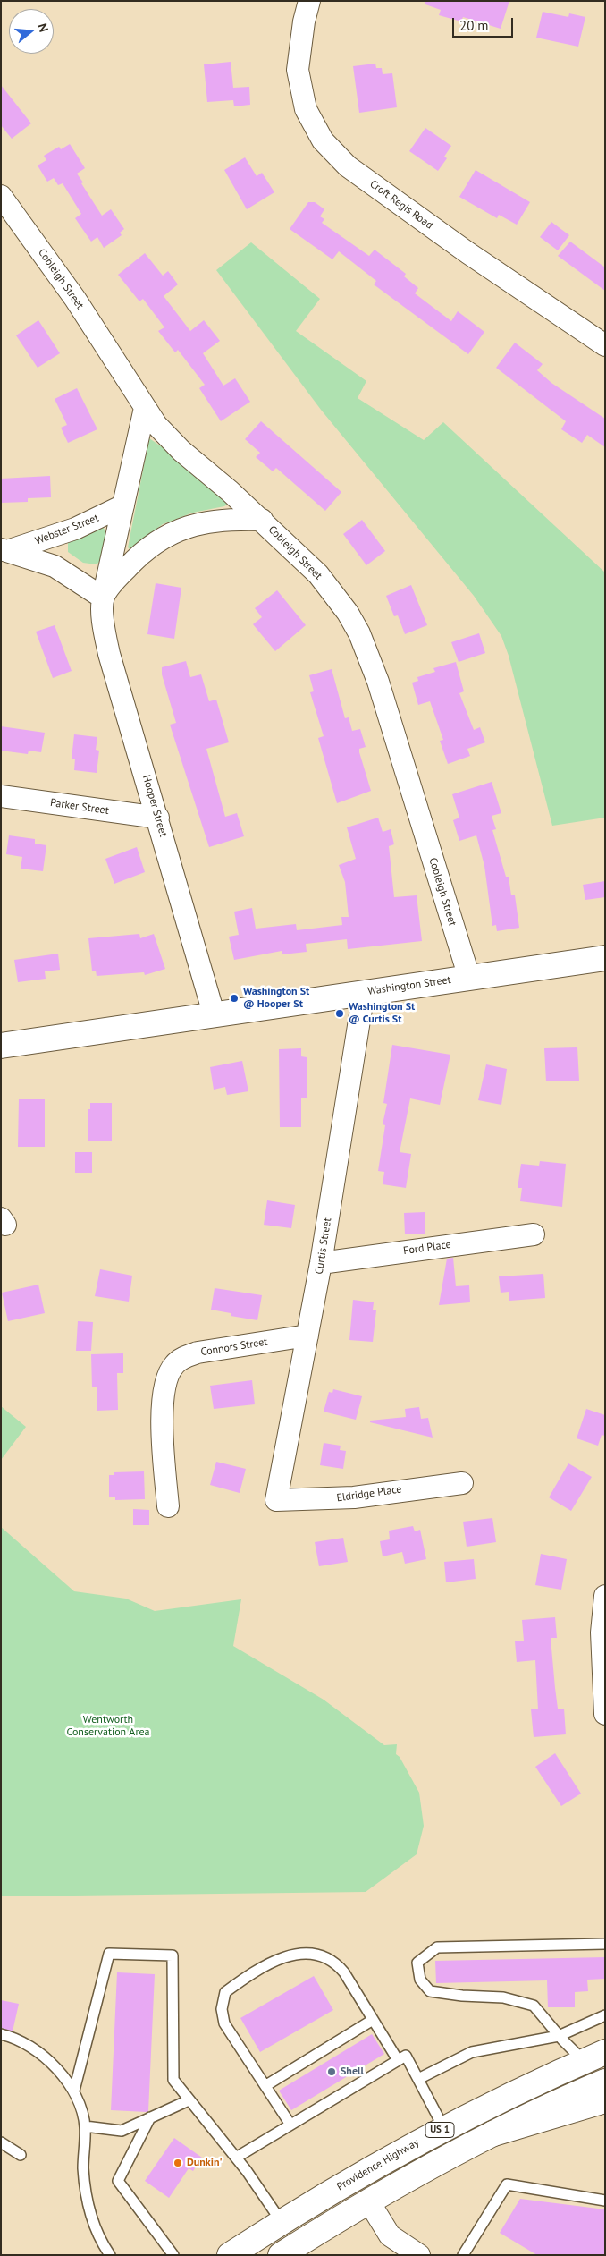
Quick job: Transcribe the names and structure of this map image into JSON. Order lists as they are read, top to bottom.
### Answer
{
  "streets": {
    "main road": ["Washington Street", "US 1", "Providence Highway"],
    "street": [
      "Croft Regis Road",
      "Cobleigh Street",
      "Webster Street",
      "Hooper Street",
      "Parker Street",
      "Curtis Street",
      "Ford Place",
      "Connors Street",
      "Eldridge Place"
    ]
  },
  "crossings": [
    ["Cobleigh Street", "Hooper Street"],
    ["Cobleigh Street", "Washington Street"],
    ["Webster Street", "Hooper Street"],
    ["Hooper Street", "Parker Street"],
    ["Hooper Street", "Washington Street"],
    ["Washington Street", "Curtis Street"],
    ["Curtis Street", "Ford Place"],
    ["Curtis Street", "Connors Street"],
    ["Curtis Street", "Eldridge Place"]
  ],
  "parks": ["Wentworth Conservation Area"],
  "places": [
    "Washington St @ Hooper St",
    "Washington St @ Curtis St",
    "Shell",
    "Dunkin'"
  ],
  "scale_bar": "20 m",
  "north": "right"
}
